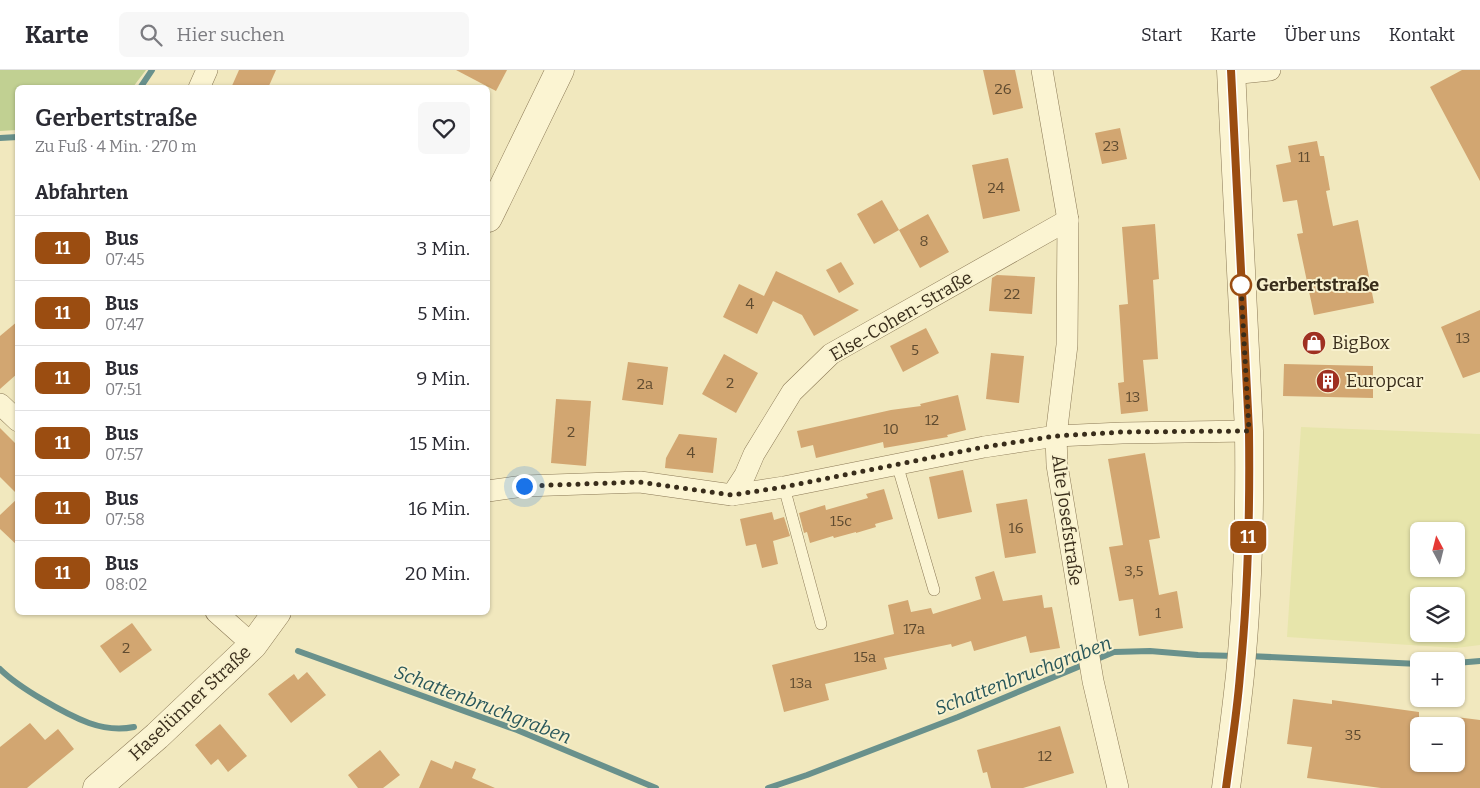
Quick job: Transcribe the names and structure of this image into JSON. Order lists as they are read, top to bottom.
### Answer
{
  "streets": {
    "street": ["Else-Cohen-Straße", "Alte Josefstraße", "Haselünner Straße"]
  },
  "crossings": [
    ["Else-Cohen-Straße", "Alte Josefstraße"]
  ],
  "water": ["Schattenbruchgraben"],
  "places": {
    "other": ["Gerbertstraße"],
    "shop": ["BigBox"],
    "building": ["Europcar"]
  },
  "lines": ["bus line 11"],
  "house_numbers": [
    "26",
    "23",
    "11",
    "24",
    "8",
    "22",
    "4",
    "13",
    "5",
    "2",
    "2a",
    "13",
    "12",
    "10",
    "2",
    "4",
    "15c",
    "16",
    "3,5",
    "1",
    "17a",
    "2",
    "15a",
    "13a",
    "35",
    "12"
  ],
  "north": "top",
  "page": {
    "header": "Karte",
    "search": "Hier suchen",
    "nav": [
      "Start",
      "Karte",
      "Über uns",
      "Kontakt"
    ],
    "on_map": "11",
    "heading": [
      ["Gerbertstraße", "Zu Fuß · 4 Min. · 270 m"],
      "Abfahrten"
    ],
    "list": [
      {
        "mark": "11",
        "name": "Bus",
        "note": "07:45",
        "value": "3 Min."
      },
      {
        "mark": "11",
        "name": "Bus",
        "note": "07:47",
        "value": "5 Min."
      },
      {
        "mark": "11",
        "name": "Bus",
        "note": "07:51",
        "value": "9 Min."
      },
      {
        "mark": "11",
        "name": "Bus",
        "note": "07:57",
        "value": "15 Min."
      },
      {
        "mark": "11",
        "name": "Bus",
        "note": "07:58",
        "value": "16 Min."
      },
      {
        "mark": "11",
        "name": "Bus",
        "note": "08:02",
        "value": "20 Min."
      }
    ],
    "map_buttons": ["+", "−"]
  }
}
